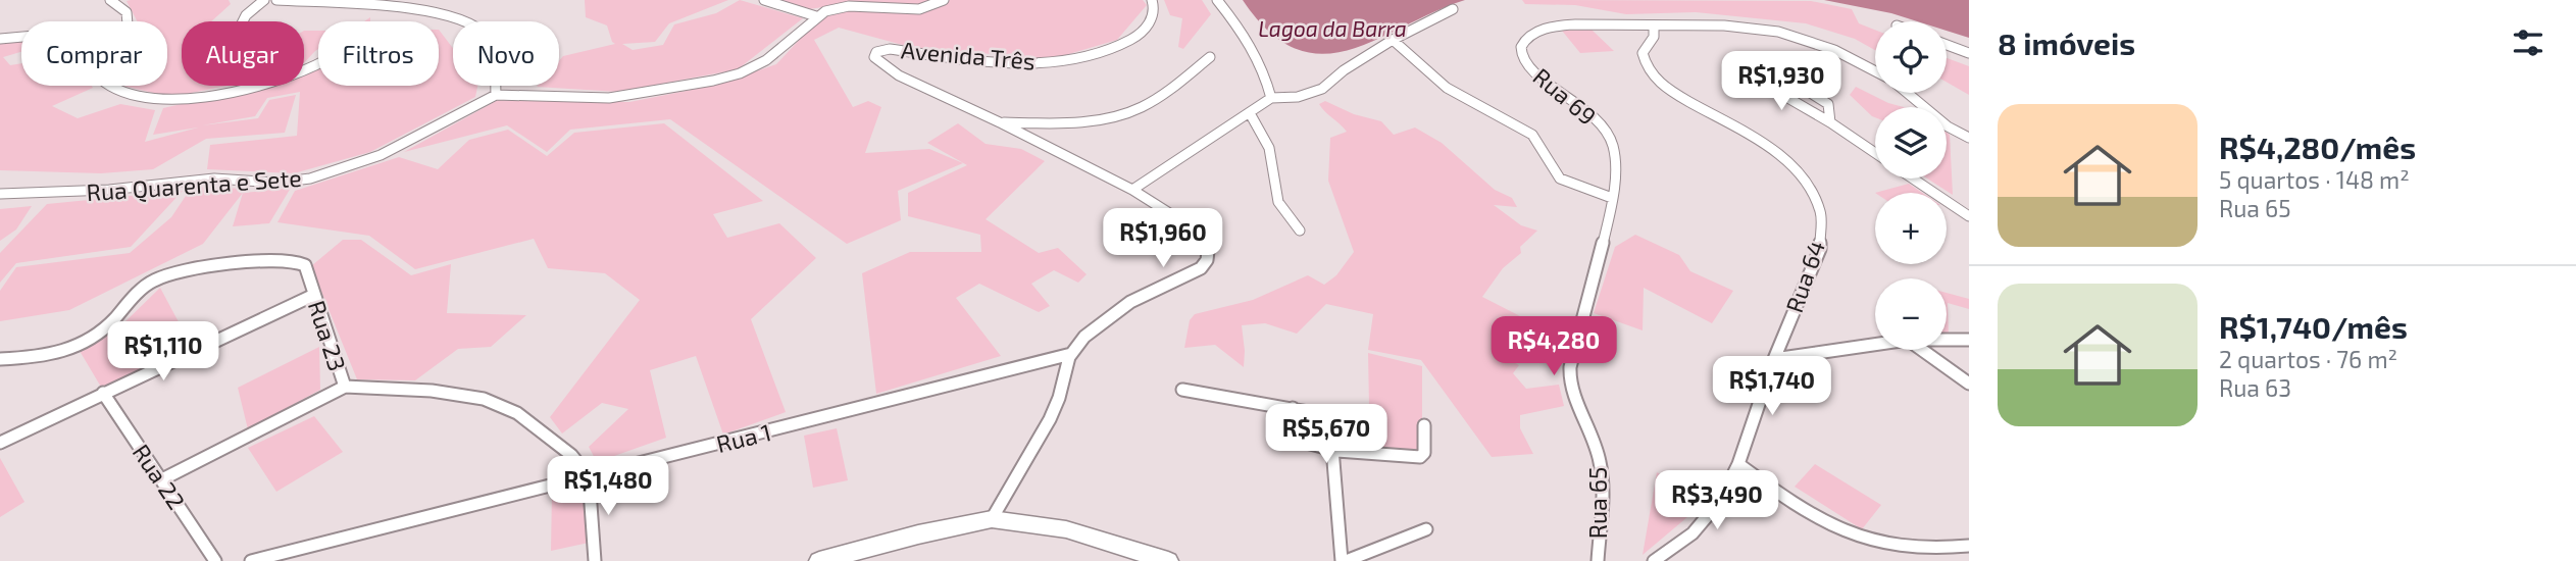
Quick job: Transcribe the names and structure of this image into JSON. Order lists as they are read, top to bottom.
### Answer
{
  "streets": {
    "street": [
      "Avenida Três",
      "Rua 69",
      "Rua Quarenta e Sete",
      "Rua 64",
      "Rua 23",
      "Rua 1",
      "Rua 22",
      "Rua 65"
    ]
  },
  "crossings": [
    ["Avenida Três", "Rua 1"],
    ["Rua 69", "Rua 64"],
    ["Rua 69", "Rua 65"],
    ["Rua 23", "Rua 1"]
  ],
  "water": ["Lagoa da Barra"],
  "page": {
    "heading": "8 imóveis",
    "map_buttons": ["+", "−"],
    "chip": [
      "Comprar",
      "Alugar",
      "Filtros",
      "Novo"
    ],
    "price": [
      "R$1,930",
      "R$1,960",
      "R$4,280",
      "R$1,110",
      "R$1,740",
      "R$5,670",
      "R$1,480",
      "R$3,490"
    ],
    "list": [
      {
        "name": "R$4,280/mês",
        "note": "5 quartos · 148 m² · Rua 65"
      },
      {
        "name": "R$1,740/mês",
        "note": "2 quartos · 76 m² · Rua 63"
      }
    ]
  }
}
